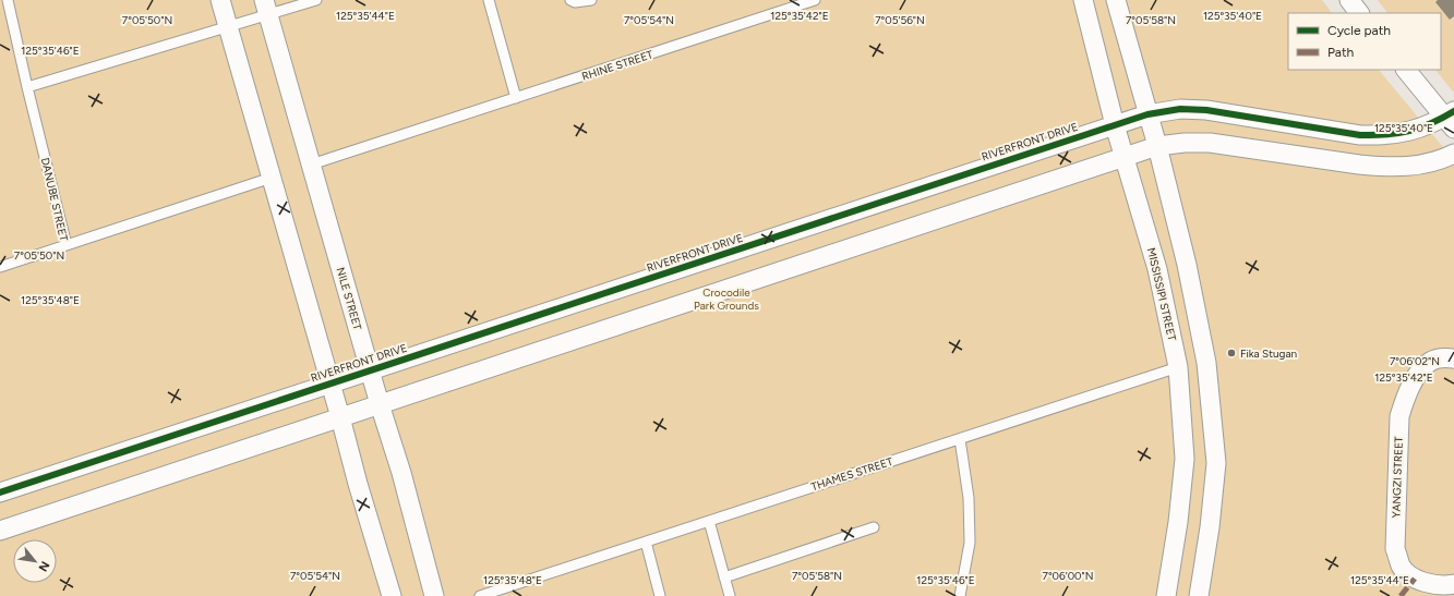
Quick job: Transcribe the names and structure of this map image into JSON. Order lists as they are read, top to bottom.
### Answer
{
  "streets": {
    "street": [
      "RIVERFRONT DRIVE",
      "MISSISSIPI STREET",
      "NILE STREET",
      "YANGZI STREET"
    ],
    "lane": ["RHINE STREET", "DANUBE STREET", "THAMES STREET"]
  },
  "crossings": [
    ["RHINE STREET", "NILE STREET"],
    ["RIVERFRONT DRIVE", "MISSISSIPI STREET"],
    ["RIVERFRONT DRIVE", "NILE STREET"],
    ["MISSISSIPI STREET", "THAMES STREET"]
  ],
  "parks": ["Crocodile Park Grounds"],
  "places": ["Fika Stugan"],
  "legend": ["Cycle path", "Path"],
  "north": "bottom right",
  "coordinates": [
    "125°35'44\"E",
    "125°35'42\"E",
    "125°35'40\"E",
    "7°05'50\"N",
    "7°05'54\"N",
    "7°05'56\"N",
    "7°05'58\"N",
    "125°35'46\"E",
    "125°35'48\"E",
    "7°06'02\"N",
    "7°06'00\"N"
  ]
}
